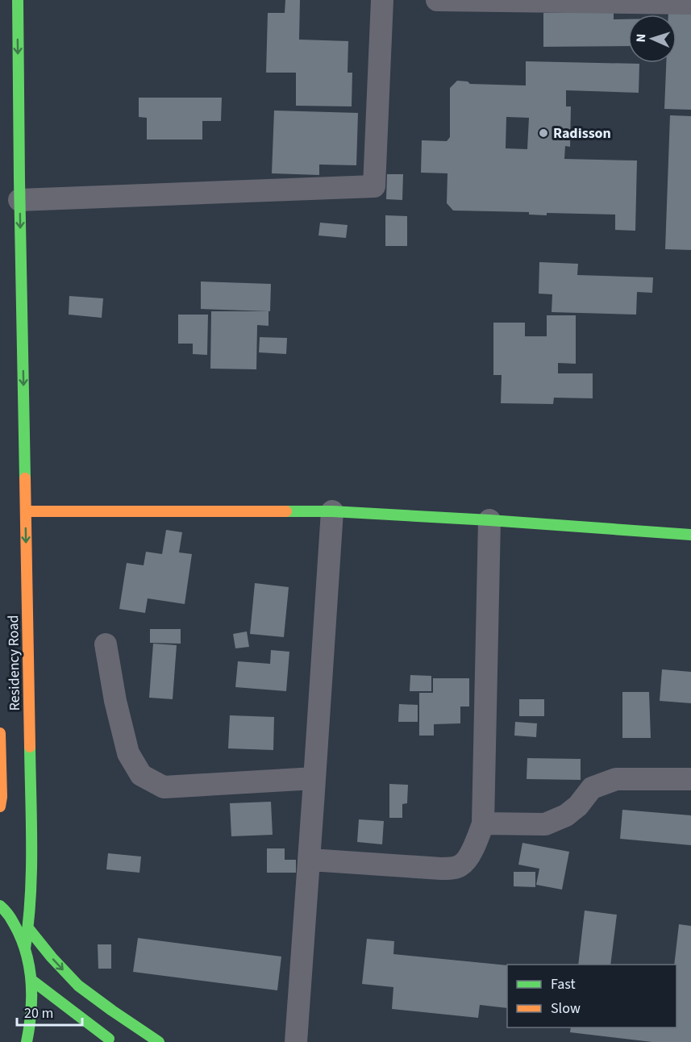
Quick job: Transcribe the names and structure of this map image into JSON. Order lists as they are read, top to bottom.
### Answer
{
  "streets": {
    "main road": ["Residency Road"]
  },
  "one_way": ["Residency Road"],
  "places": ["Radisson"],
  "legend": ["Fast", "Slow"],
  "scale_bar": "20 m",
  "north": "left"
}
